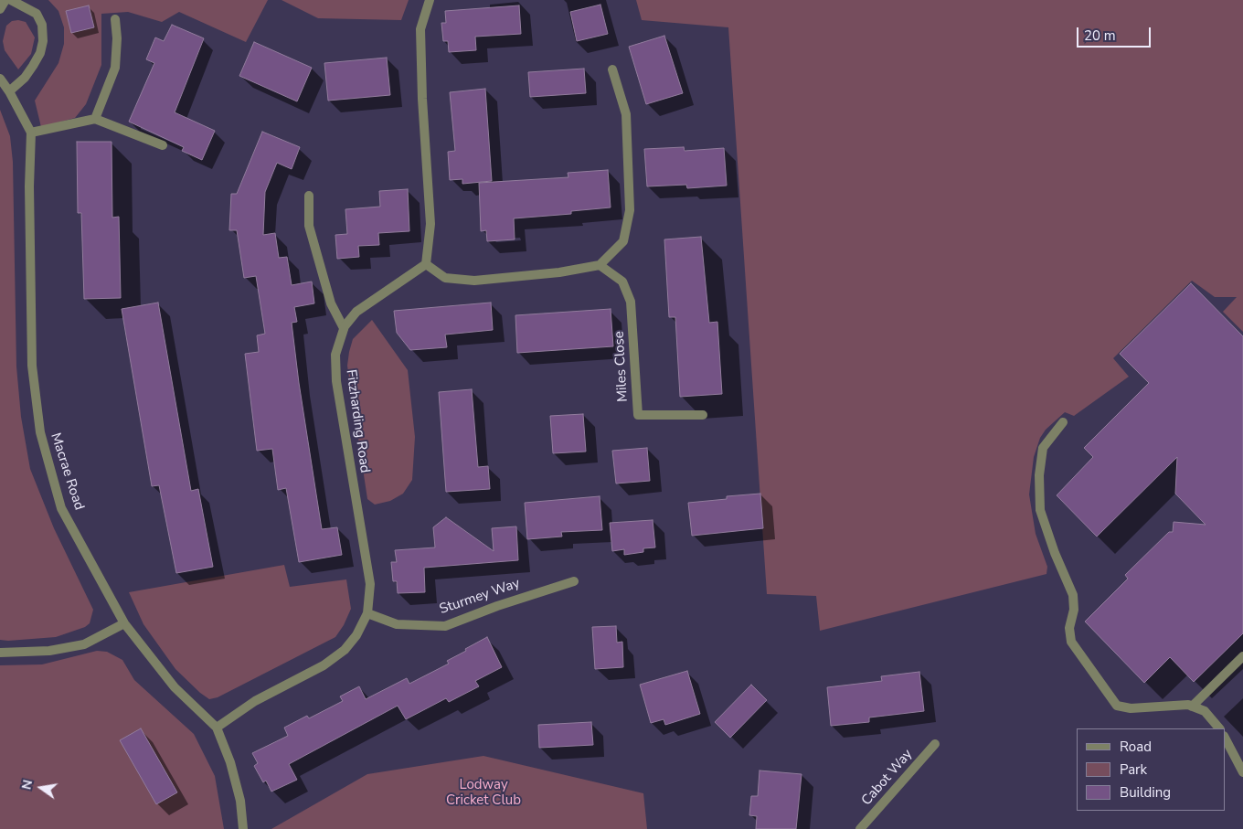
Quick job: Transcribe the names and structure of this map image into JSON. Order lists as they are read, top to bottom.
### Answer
{
  "streets": {
    "street": [
      "Miles Close",
      "Fitzharding Road",
      "Macrae Road",
      "Sturmey Way",
      "Cabot Way"
    ]
  },
  "crossings": [
    ["Fitzharding Road", "Macrae Road"],
    ["Fitzharding Road", "Sturmey Way"]
  ],
  "parks": ["Lodway Cricket Club"],
  "legend": ["Road", "Park", "Building"],
  "scale_bar": "20 m",
  "north": "left"
}
